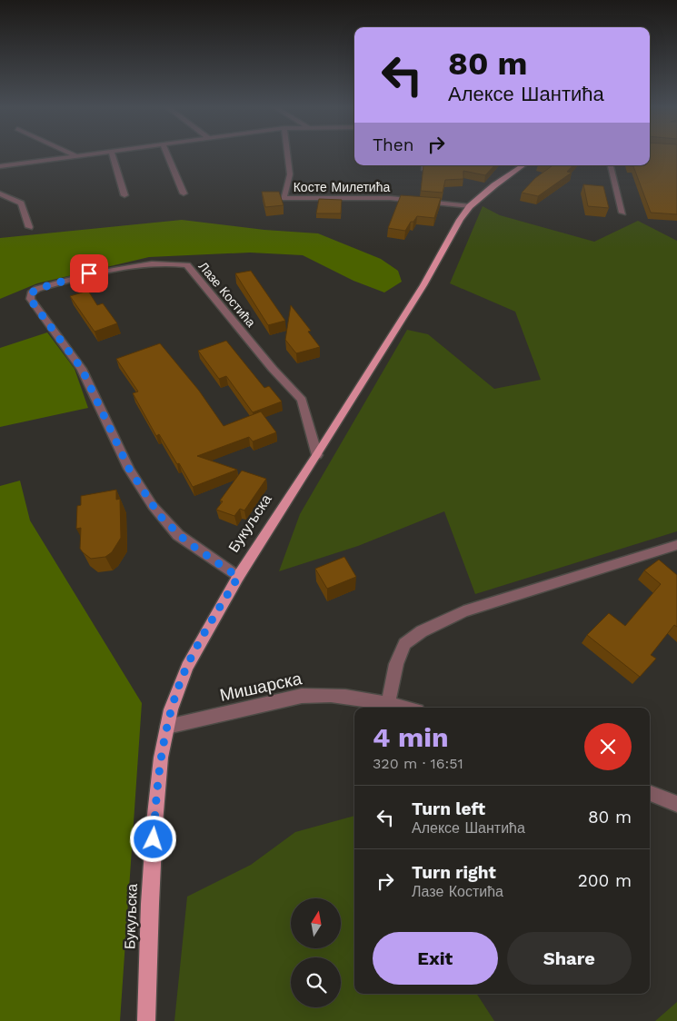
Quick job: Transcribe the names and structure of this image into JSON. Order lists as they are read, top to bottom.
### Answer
{
  "streets": {
    "main road": ["Букуљска"],
    "street": ["Косте Милетића", "Лазе Костића", "Мишарска"]
  },
  "crossings": [
    ["Косте Милетића", "Букуљска"],
    ["Лазе Костића", "Букуљска"],
    ["Букуљска", "Мишарска"]
  ],
  "north": "top",
  "page": {
    "turn": ["80 m", "Алексе Шантића"],
    "then": "Then",
    "heading": ["4 min", "320 m · 16:51"],
    "list": [
      {
        "name": "Turn left",
        "note": "Алексе Шантића",
        "value": "80 m"
      },
      {
        "name": "Turn right",
        "note": "Лазе Костића",
        "value": "200 m"
      }
    ],
    "buttons": ["Exit", "Share"]
  }
}
